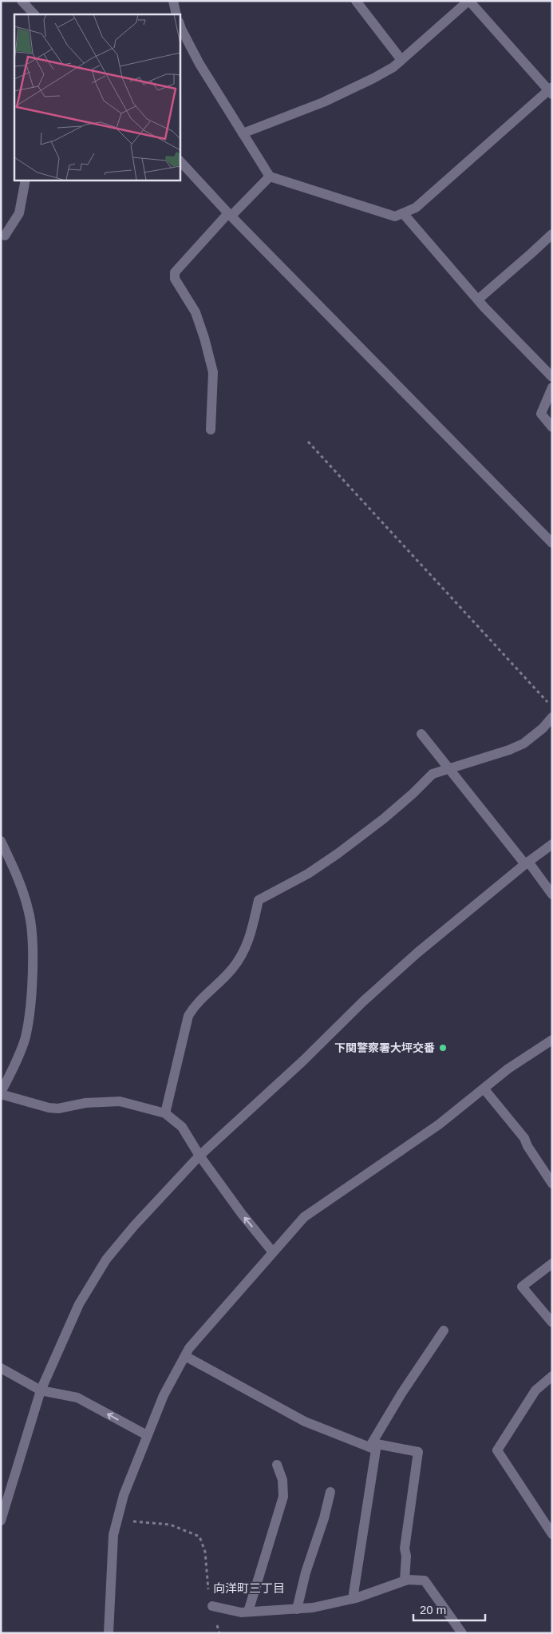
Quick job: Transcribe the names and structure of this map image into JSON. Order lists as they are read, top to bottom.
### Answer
{
  "districts": ["向洋町三丁目"],
  "places": ["下関警察署大坪交番"],
  "scale_bar": "20 m"
}
